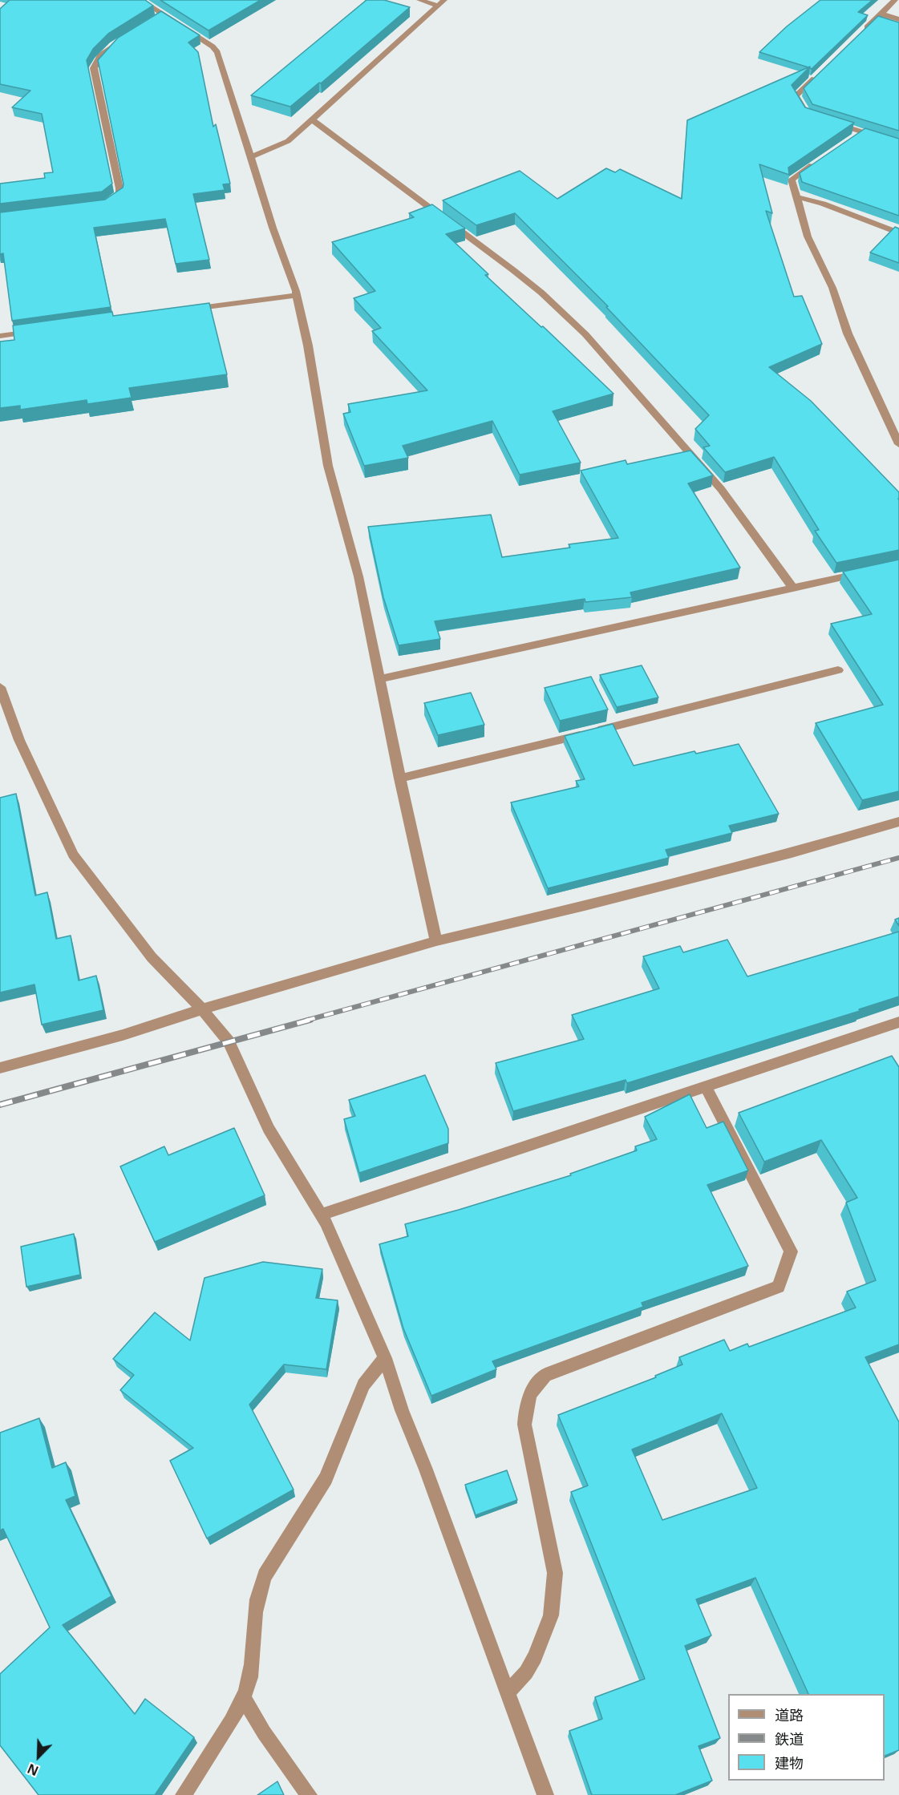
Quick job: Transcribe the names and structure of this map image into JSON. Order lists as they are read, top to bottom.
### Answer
{
  "legend": ["道路", "鉄道", "建物"],
  "north": "bottom left"
}
